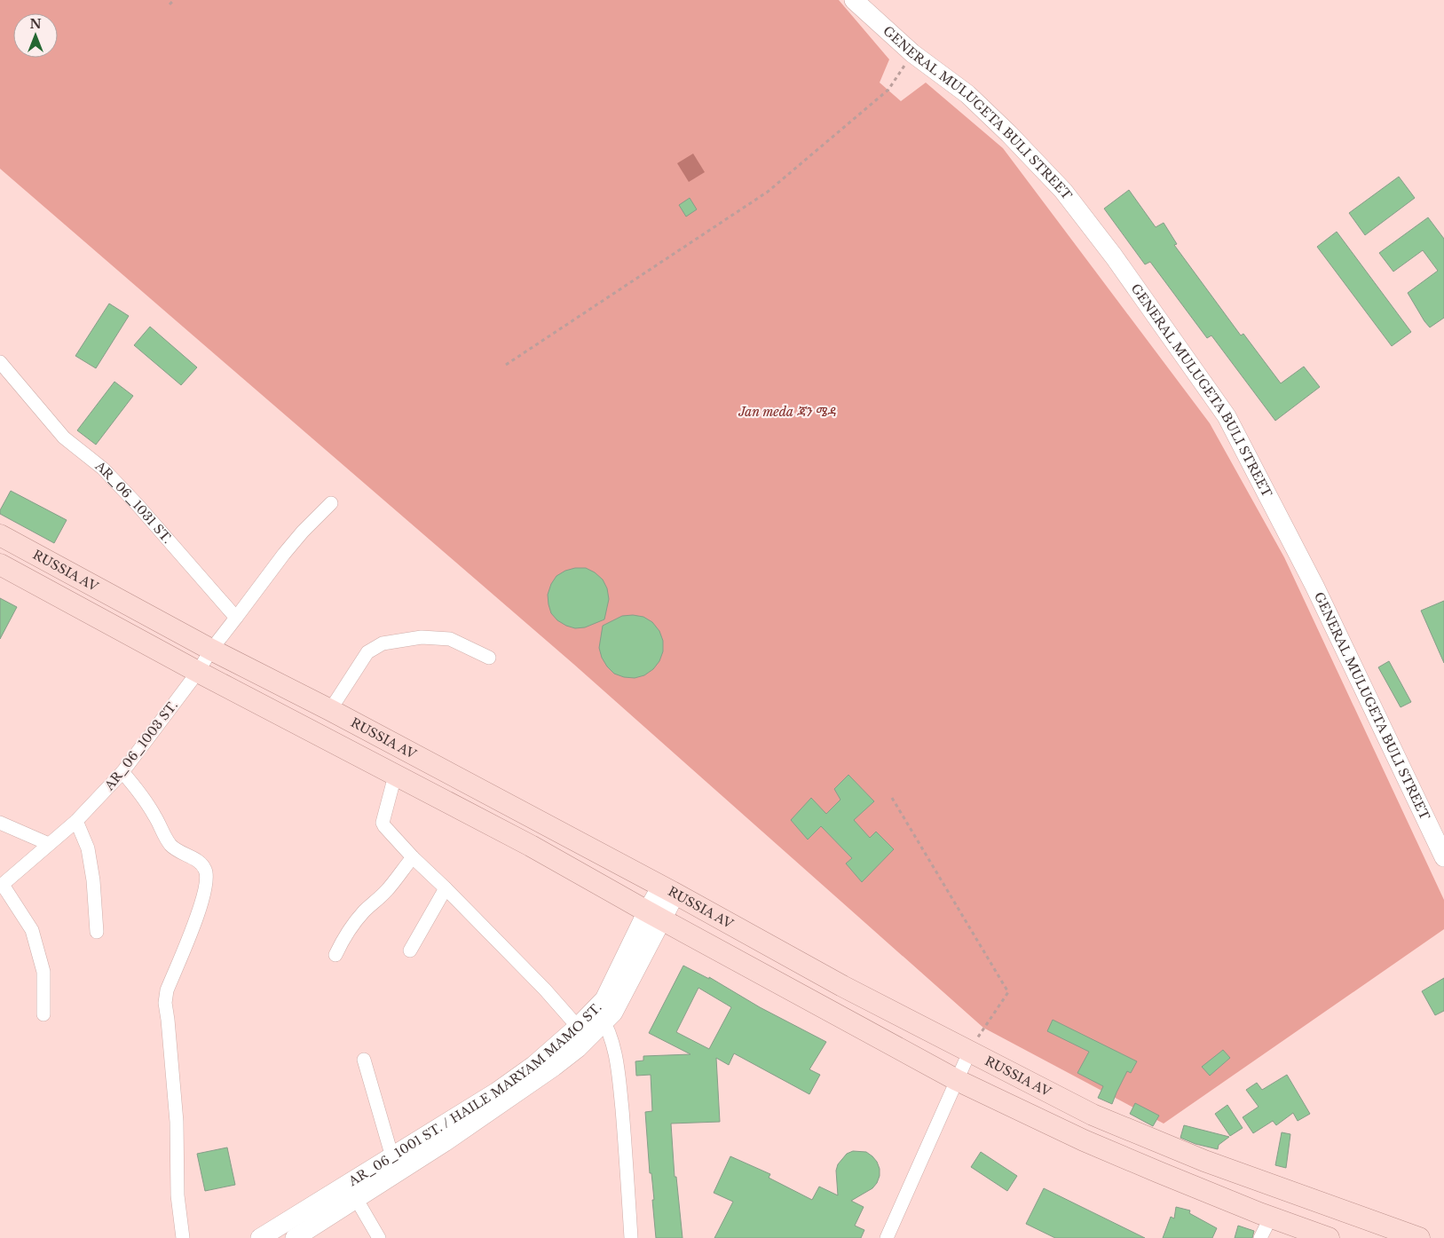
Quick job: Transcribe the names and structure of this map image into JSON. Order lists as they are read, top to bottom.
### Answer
{
  "streets": {
    "main road": ["GENERAL MULUGETA BULI STREET", "RUSSIA AV", "AR_06_1001 ST. / HAILE MARYAM MAMO ST."],
    "street": ["AR_06_1031 ST.", "AR_06_1003 ST."]
  },
  "crossings": [
    ["RUSSIA AV", "AR_06_1003 ST."],
    ["RUSSIA AV", "AR_06_1001 ST. / HAILE MARYAM MAMO ST."]
  ],
  "parks": ["Jan meda ጃን ሜዳ"],
  "north": "top"
}
